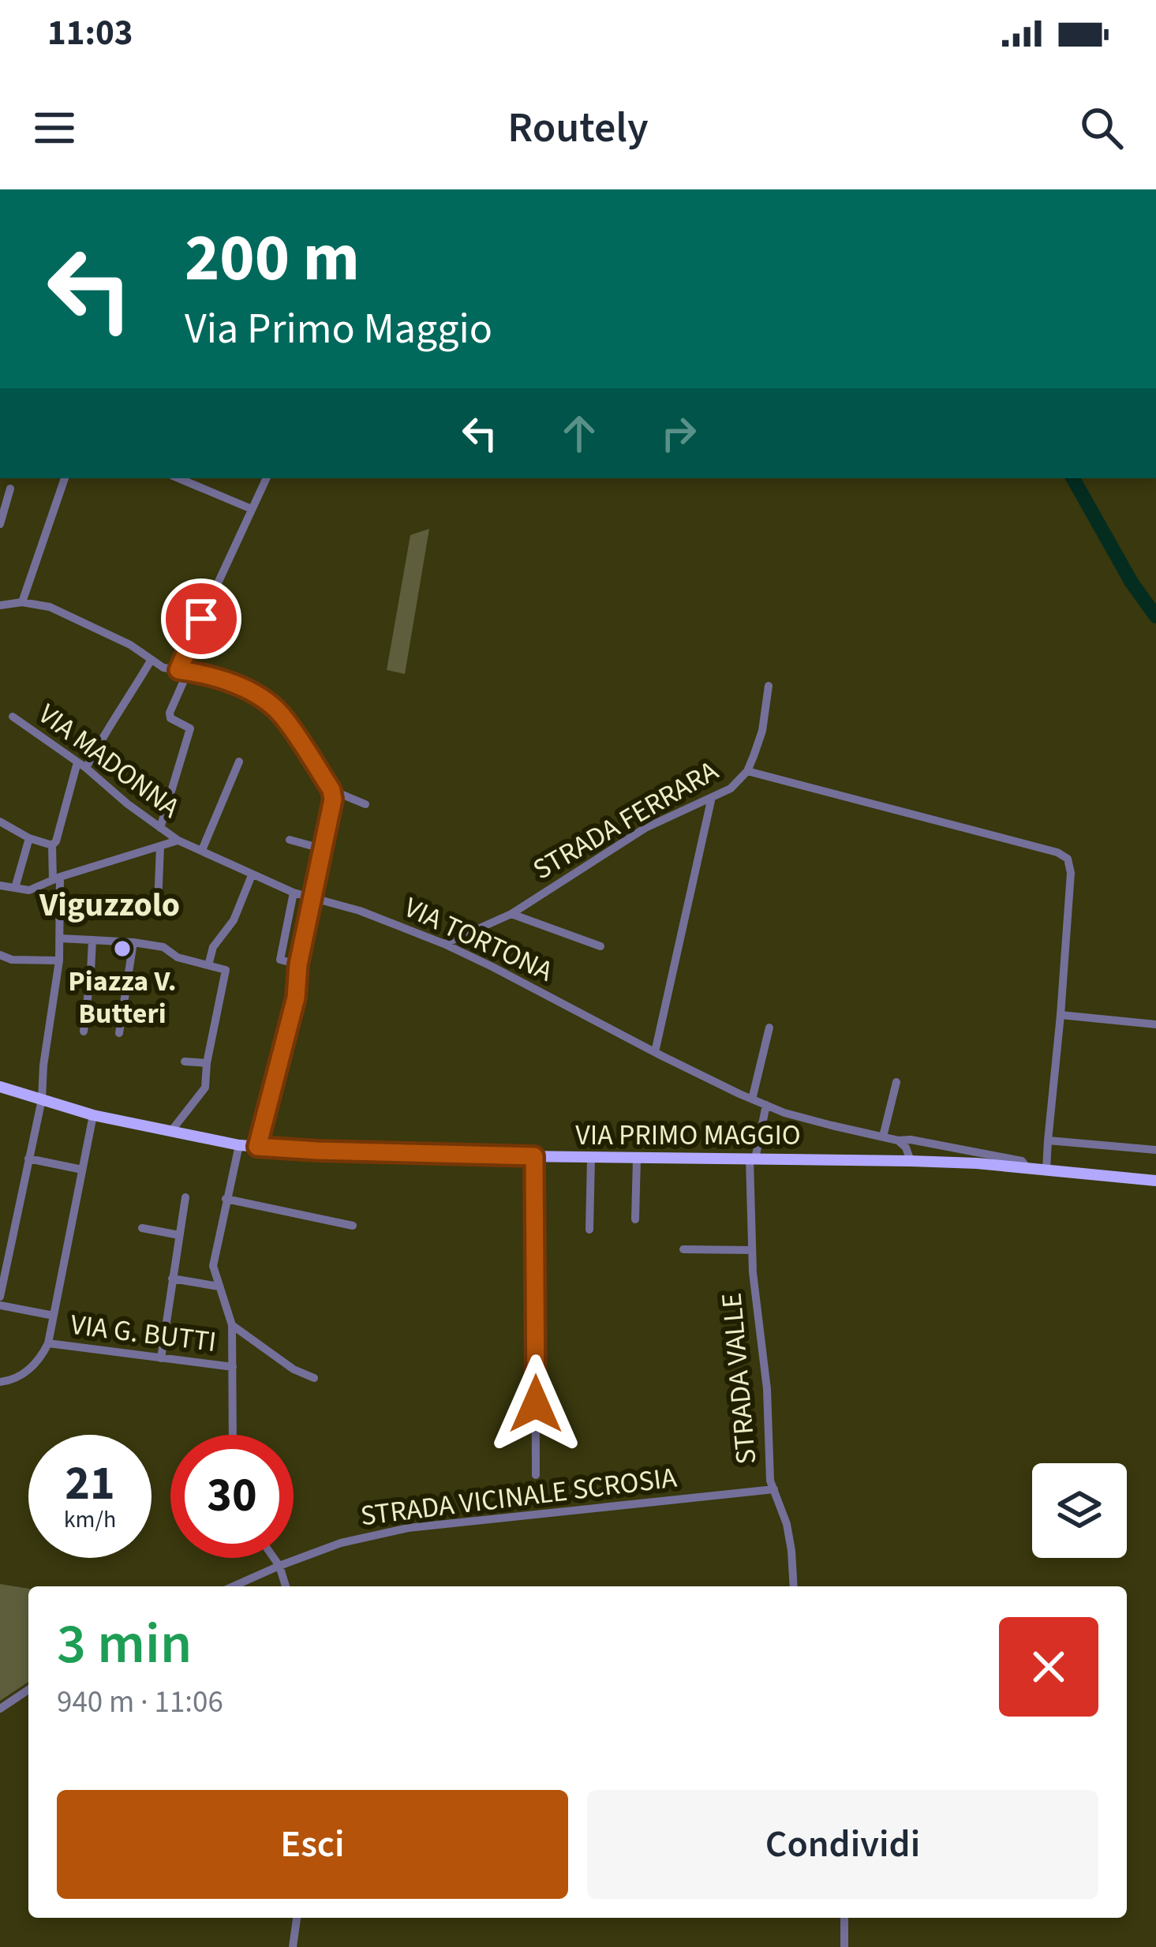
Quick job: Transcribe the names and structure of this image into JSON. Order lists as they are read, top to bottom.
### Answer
{
  "streets": {
    "main road": ["VIA PRIMO MAGGIO"],
    "street": [
      "VIA MADONNA",
      "STRADA FERRARA",
      "VIA TORTONA",
      "VIA G. BUTTI",
      "STRADA VALLE",
      "STRADA VICINALE SCROSIA"
    ]
  },
  "crossings": [
    ["VIA MADONNA", "VIA TORTONA"],
    ["STRADA FERRARA", "VIA TORTONA"],
    ["VIA TORTONA", "VIA PRIMO MAGGIO"],
    ["VIA TORTONA", "STRADA VALLE"],
    ["VIA PRIMO MAGGIO", "STRADA VALLE"],
    ["STRADA VALLE", "STRADA VICINALE SCROSIA"]
  ],
  "districts": ["Viguzzolo"],
  "places": ["Piazza V. Butteri"],
  "page": {
    "status": "11:03",
    "header": "Routely",
    "turn": ["200 m", "Via Primo Maggio"],
    "speed": "21 km/h",
    "limit": "30",
    "heading": ["3 min", "940 m · 11:06"],
    "buttons": ["Esci", "Condividi"]
  }
}
